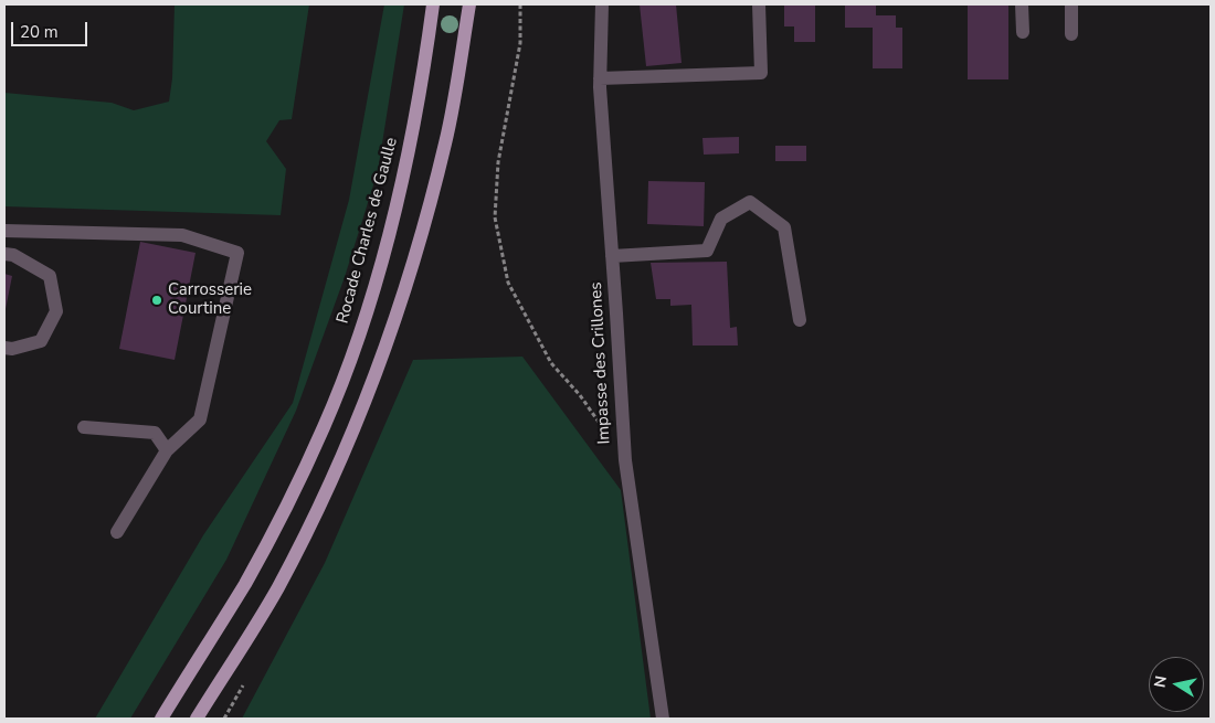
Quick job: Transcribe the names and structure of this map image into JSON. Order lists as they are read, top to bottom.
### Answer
{
  "streets": {
    "main road": ["Rocade Charles de Gaulle"],
    "street": ["Impasse des Crillones"]
  },
  "places": ["Carrosserie Courtine"],
  "scale_bar": "20 m",
  "north": "left"
}
